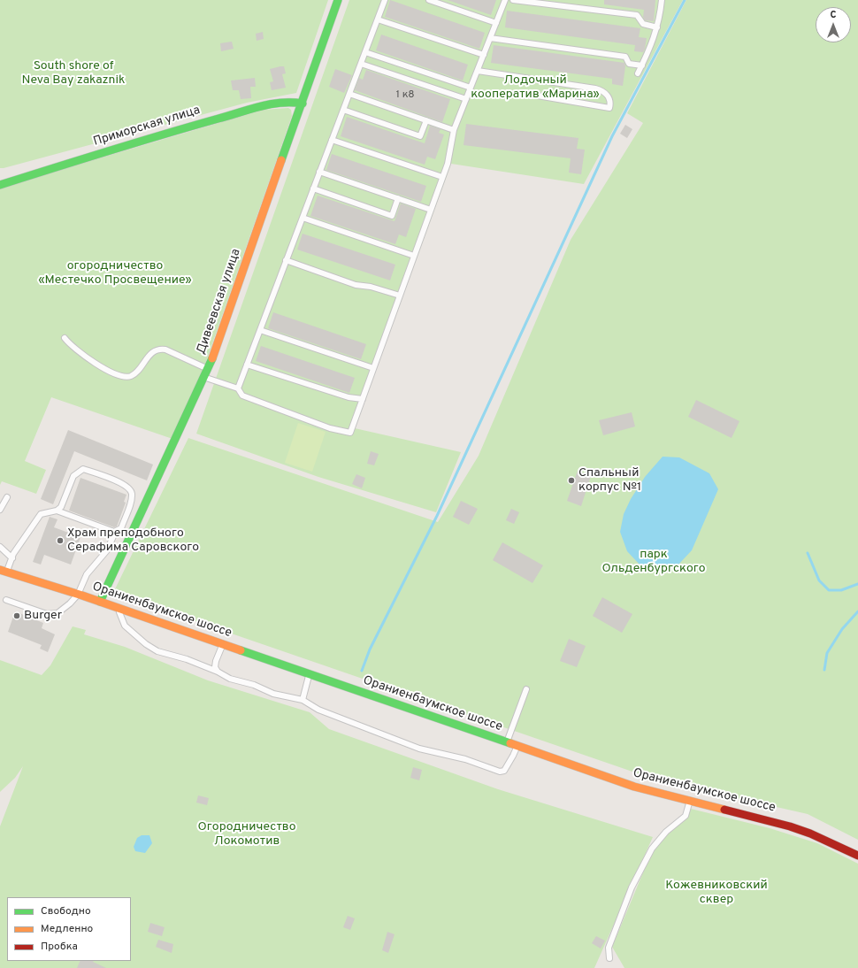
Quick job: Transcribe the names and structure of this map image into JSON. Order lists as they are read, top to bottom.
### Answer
{
  "streets": {
    "street": ["Приморская улица", "Дивеевская улица", "Ораниенбаумское шоссе"]
  },
  "crossings": [
    ["Приморская улица", "Дивеевская улица"],
    ["Дивеевская улица", "Ораниенбаумское шоссе"]
  ],
  "parks": [
    "South shore of Neva Bay zakaznik",
    "Лодочный кооператив «Марина»",
    "огородничество «Местечко Просвещение»",
    "парк Ольденбургского",
    "Огородничество Локомотив",
    "Кожевниковский сквер"
  ],
  "places": ["Спальный корпус №1", "Храм преподобного Серафима Саровского", "Burger"],
  "house_numbers": ["1 к8"],
  "legend": ["Свободно", "Медленно", "Пробка"],
  "north": "top"
}
